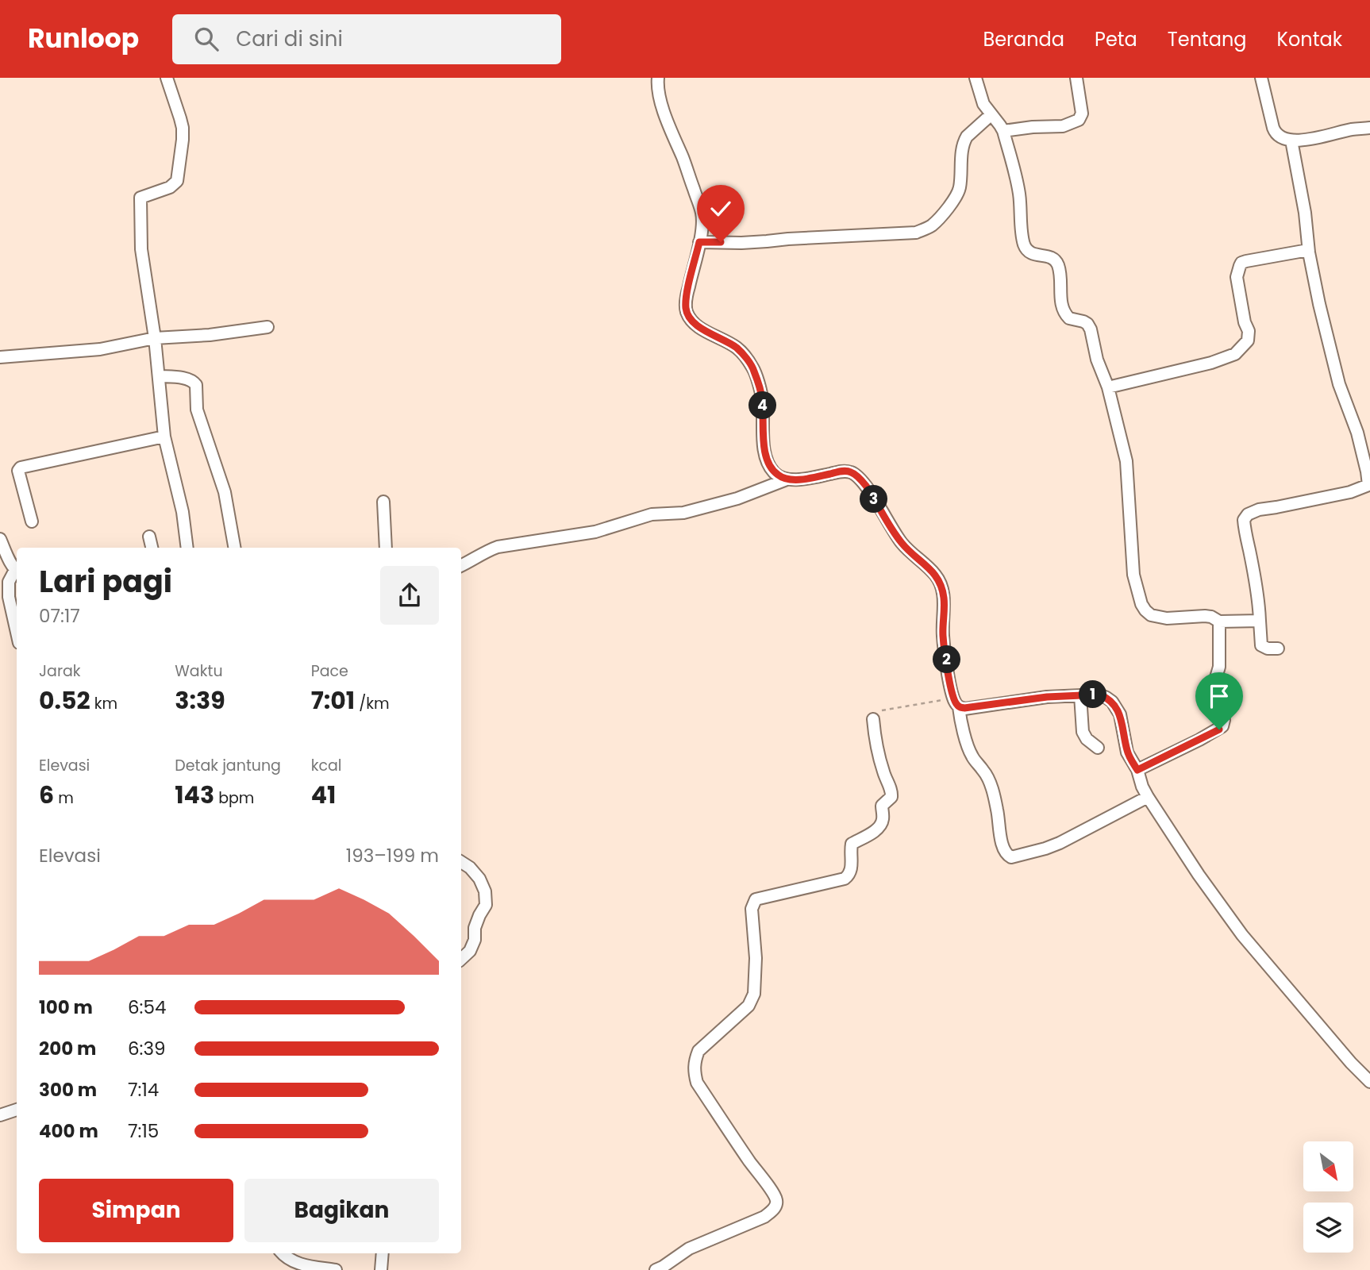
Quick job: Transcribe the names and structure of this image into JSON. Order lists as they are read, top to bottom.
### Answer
{
  "north": "bottom right",
  "page": {
    "header": "Runloop",
    "search": "Cari di sini",
    "nav": [
      "Beranda",
      "Peta",
      "Tentang",
      "Kontak"
    ],
    "pins": [
      "4",
      "3",
      "2",
      "1"
    ],
    "heading": ["Lari pagi", "07:17"],
    "stats": [
      ["Jarak", "0.52 km"],
      ["Waktu", "3:39"],
      ["Pace", "7:01 /km"],
      ["Elevasi", "6 m"],
      ["Detak jantung", "143 bpm"],
      ["kcal", "41"]
    ],
    "chart": ["Elevasi", "193–199 m"],
    "list": [
      {
        "name": "100 m",
        "note": "6:54"
      },
      {
        "name": "200 m",
        "note": "6:39"
      },
      {
        "name": "300 m",
        "note": "7:14"
      },
      {
        "name": "400 m",
        "note": "7:15"
      }
    ],
    "buttons": ["Simpan", "Bagikan"]
  }
}
